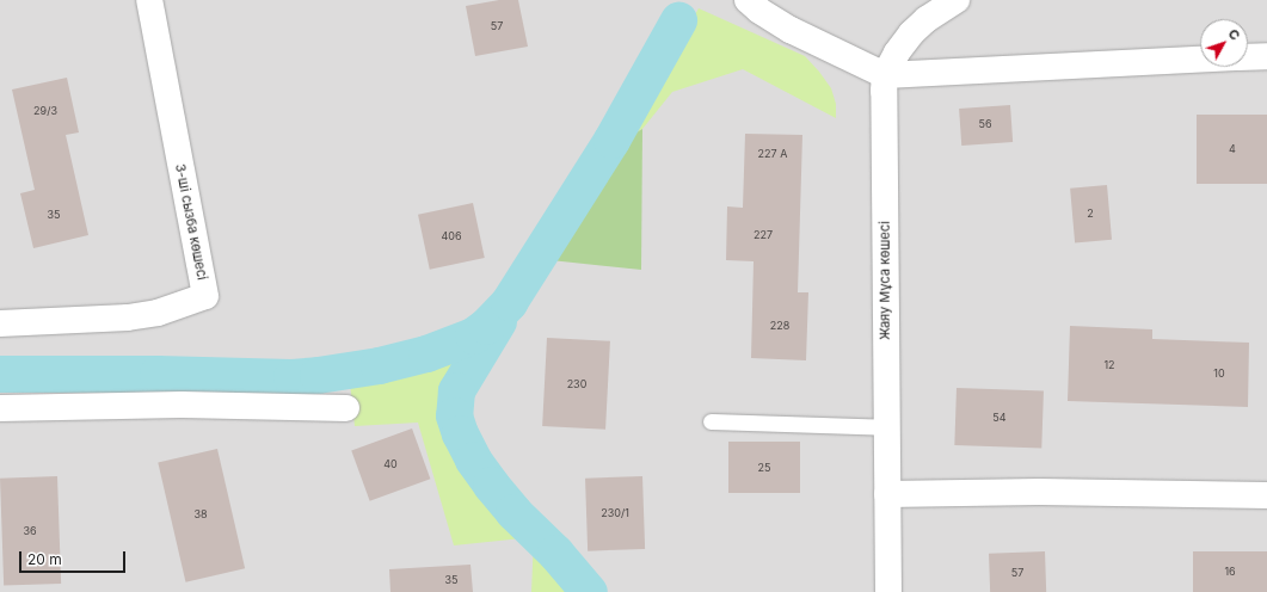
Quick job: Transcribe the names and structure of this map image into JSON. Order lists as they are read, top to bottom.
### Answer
{
  "streets": {
    "street": ["3-ші сызба көшесі", "Жаяу Мұса көшесі"]
  },
  "house_numbers": [
    "57",
    "29/3",
    "56",
    "4",
    "227 А",
    "2",
    "35",
    "227",
    "406",
    "228",
    "12",
    "10",
    "230",
    "54",
    "40",
    "25",
    "230/1",
    "38",
    "36",
    "16",
    "57",
    "35"
  ],
  "scale_bar": "20 m",
  "north": "top right"
}
